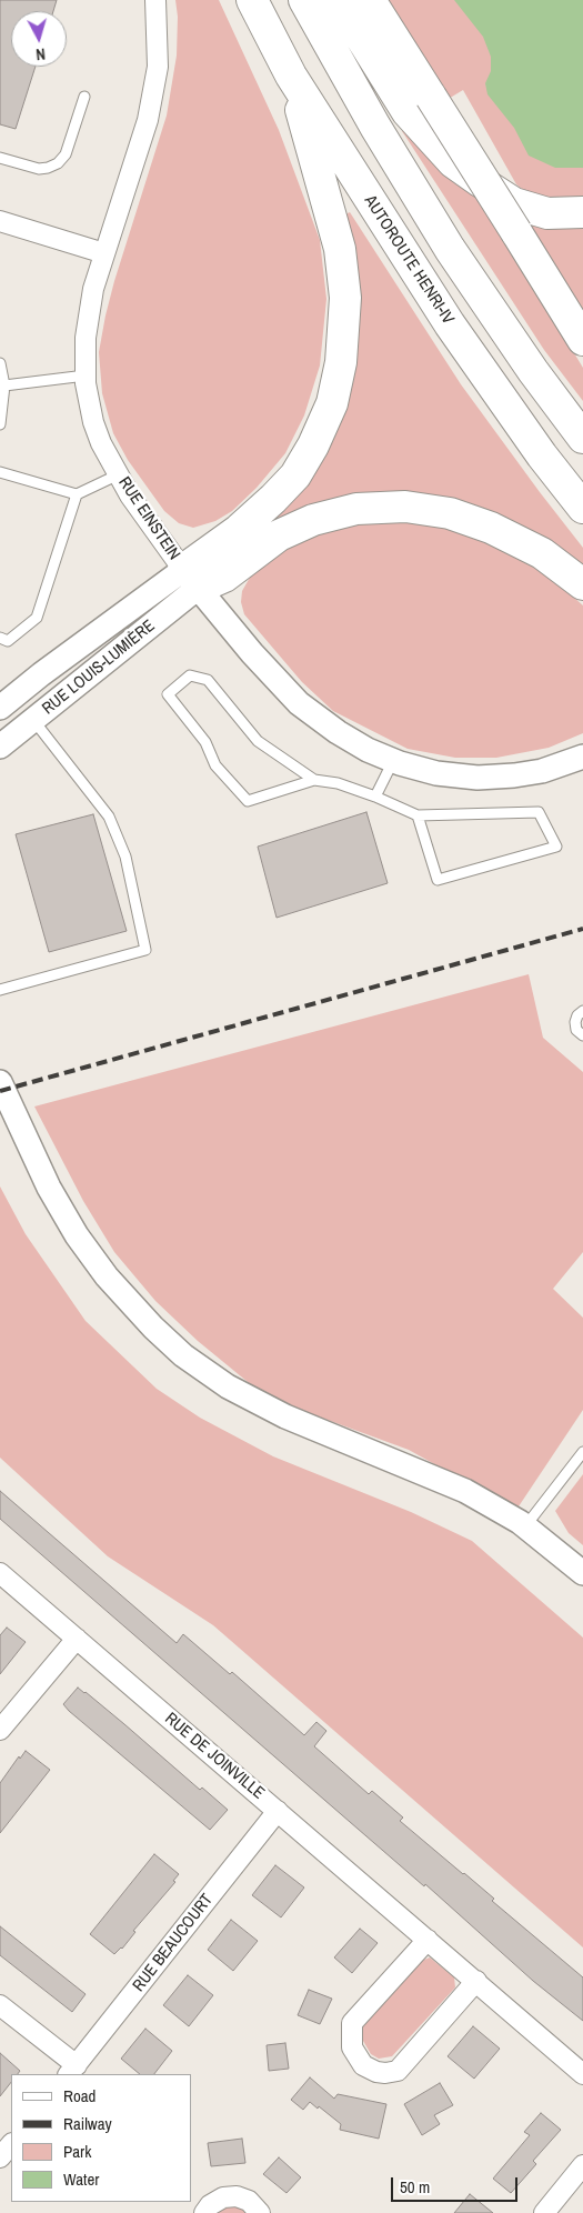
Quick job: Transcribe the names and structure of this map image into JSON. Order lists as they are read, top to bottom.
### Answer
{
  "streets": {
    "highway": ["AUTOROUTE HENRI-IV"],
    "street": [
      "RUE EINSTEIN",
      "RUE LOUIS-LUMIÈRE",
      "RUE DE JOINVILLE",
      "RUE BEAUCOURT"
    ]
  },
  "crossings": [
    ["RUE EINSTEIN", "RUE LOUIS-LUMIÈRE"],
    ["RUE DE JOINVILLE", "RUE BEAUCOURT"]
  ],
  "legend": [
    "Road",
    "Railway",
    "Park",
    "Water"
  ],
  "scale_bar": "50 m",
  "north": "bottom"
}
